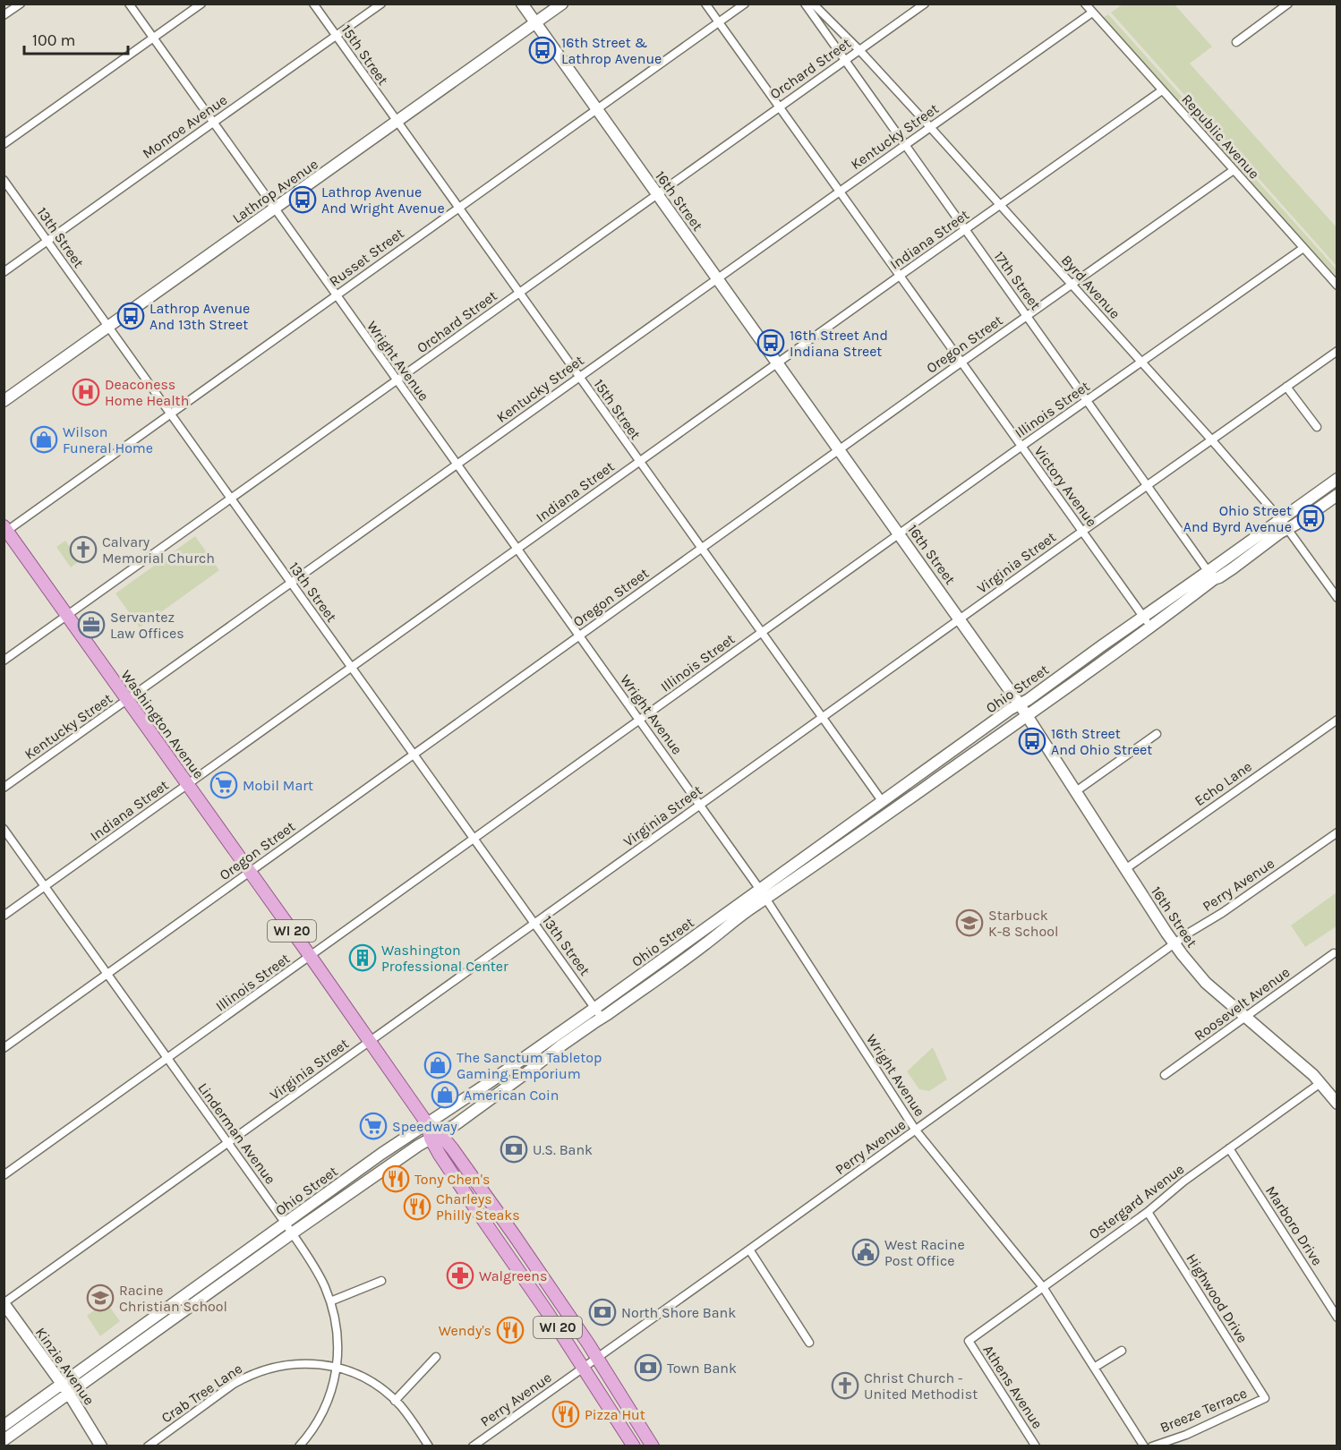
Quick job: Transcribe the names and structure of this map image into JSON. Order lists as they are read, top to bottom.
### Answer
{
  "streets": {
    "main road": ["Washington Avenue", "WI 20"],
    "street": [
      "15th Street",
      "Orchard Street",
      "Monroe Avenue",
      "Kentucky Street",
      "Republic Avenue",
      "Lathrop Avenue",
      "16th Street",
      "13th Street",
      "Indiana Street",
      "Russet Street",
      "17th Street",
      "Byrd Avenue",
      "Oregon Street",
      "Wright Avenue",
      "Illinois Street",
      "Victory Avenue",
      "Virginia Street",
      "Ohio Street",
      "Echo Lane",
      "Perry Avenue",
      "Roosevelt Avenue",
      "Linderman Avenue",
      "Ostergard Avenue",
      "Marboro Drive",
      "Highwood Drive",
      "Kinzie Avenue",
      "Athens Avenue",
      "Crab Tree Lane",
      "Breeze Terrace"
    ]
  },
  "crossings": [
    ["15th Street", "Orchard Street"],
    ["15th Street", "Monroe Avenue"],
    ["15th Street", "Kentucky Street"],
    ["15th Street", "Lathrop Avenue"],
    ["15th Street", "Indiana Street"],
    ["15th Street", "Russet Street"],
    ["15th Street", "Oregon Street"],
    ["15th Street", "Illinois Street"],
    ["15th Street", "Virginia Street"],
    ["15th Street", "Ohio Street"],
    ["Orchard Street", "16th Street"],
    ["Orchard Street", "13th Street"],
    ["Orchard Street", "17th Street"],
    ["Orchard Street", "Byrd Avenue"],
    ["Orchard Street", "Wright Avenue"],
    ["Orchard Street", "Victory Avenue"],
    ["Orchard Street", "Washington Avenue"],
    ["Monroe Avenue", "13th Street"],
    ["Monroe Avenue", "Wright Avenue"],
    ["Kentucky Street", "Republic Avenue"],
    ["Kentucky Street", "16th Street"],
    ["Kentucky Street", "13th Street"],
    ["Kentucky Street", "17th Street"],
    ["Kentucky Street", "Byrd Avenue"],
    ["Kentucky Street", "Wright Avenue"],
    ["Kentucky Street", "Victory Avenue"],
    ["Kentucky Street", "Washington Avenue"],
    ["Republic Avenue", "Indiana Street"],
    ["Republic Avenue", "Oregon Street"],
    ["Republic Avenue", "Illinois Street"],
    ["Lathrop Avenue", "16th Street"],
    ["Lathrop Avenue", "13th Street"],
    ["Lathrop Avenue", "Wright Avenue"],
    ["16th Street", "Indiana Street"],
    ["16th Street", "Russet Street"],
    ["16th Street", "Oregon Street"],
    ["16th Street", "Illinois Street"],
    ["16th Street", "Virginia Street"],
    ["16th Street", "Ohio Street"],
    ["16th Street", "Echo Lane"],
    ["16th Street", "Perry Avenue"],
    ["16th Street", "Roosevelt Avenue"],
    ["16th Street", "Ostergard Avenue"],
    ["13th Street", "Indiana Street"],
    ["13th Street", "Russet Street"],
    ["13th Street", "Oregon Street"],
    ["13th Street", "Illinois Street"],
    ["13th Street", "Virginia Street"],
    ["13th Street", "Ohio Street"],
    ["Indiana Street", "17th Street"],
    ["Indiana Street", "Byrd Avenue"],
    ["Indiana Street", "Wright Avenue"],
    ["Indiana Street", "Victory Avenue"],
    ["Indiana Street", "Washington Avenue"],
    ["Indiana Street", "Linderman Avenue"],
    ["Russet Street", "Wright Avenue"],
    ["Russet Street", "Victory Avenue"],
    ["Russet Street", "Washington Avenue"],
    ["17th Street", "Oregon Street"],
    ["17th Street", "Illinois Street"],
    ["17th Street", "Virginia Street"],
    ["17th Street", "Ohio Street"],
    ["Byrd Avenue", "Oregon Street"],
    ["Byrd Avenue", "Illinois Street"],
    ["Byrd Avenue", "Virginia Street"],
    ["Byrd Avenue", "Ohio Street"],
    ["Oregon Street", "Wright Avenue"],
    ["Oregon Street", "Victory Avenue"],
    ["Oregon Street", "Washington Avenue"],
    ["Oregon Street", "Linderman Avenue"],
    ["Wright Avenue", "Illinois Street"],
    ["Wright Avenue", "Virginia Street"],
    ["Wright Avenue", "Ohio Street"],
    ["Wright Avenue", "Perry Avenue"],
    ["Wright Avenue", "Ostergard Avenue"],
    ["Illinois Street", "Victory Avenue"],
    ["Illinois Street", "Washington Avenue"],
    ["Illinois Street", "Linderman Avenue"],
    ["Victory Avenue", "Virginia Street"],
    ["Victory Avenue", "Ohio Street"],
    ["Virginia Street", "Washington Avenue"],
    ["Virginia Street", "Linderman Avenue"],
    ["Virginia Street", "Kinzie Avenue"],
    ["Ohio Street", "Washington Avenue"],
    ["Ohio Street", "Linderman Avenue"],
    ["Ohio Street", "Kinzie Avenue"],
    ["Washington Avenue", "Perry Avenue"],
    ["Linderman Avenue", "Crab Tree Lane"],
    ["Ostergard Avenue", "Marboro Drive"],
    ["Ostergard Avenue", "Highwood Drive"],
    ["Ostergard Avenue", "Athens Avenue"],
    ["Highwood Drive", "Breeze Terrace"]
  ],
  "places": {
    "bus stop": [
      "16th Street & Lathrop Avenue",
      "Lathrop Avenue And Wright Avenue",
      "Lathrop Avenue And 13th Street",
      "16th Street And Indiana Street",
      "Ohio Street And Byrd Avenue",
      "16th Street And Ohio Street"
    ],
    "hospital": ["Deaconess Home Health"],
    "shop": ["Wilson Funeral Home", "The Sanctum Tabletop Gaming Emporium", "American Coin"],
    "church": ["Calvary Memorial Church", "Christ Church - United Methodist"],
    "office": ["Servantez Law Offices"],
    "supermarket": ["Mobil Mart", "Speedway"],
    "school or university": ["Starbuck K-8 School", "Racine Christian School"],
    "building": ["Washington Professional Center"],
    "bank": ["U.S. Bank", "North Shore Bank", "Town Bank"],
    "restaurant": [
      "Tony Chen's",
      "Charleys Philly Steaks",
      "Wendy's",
      "Pizza Hut"
    ],
    "public building": ["West Racine Post Office"],
    "pharmacy": ["Walgreens"]
  },
  "scale_bar": "100 m"
}
